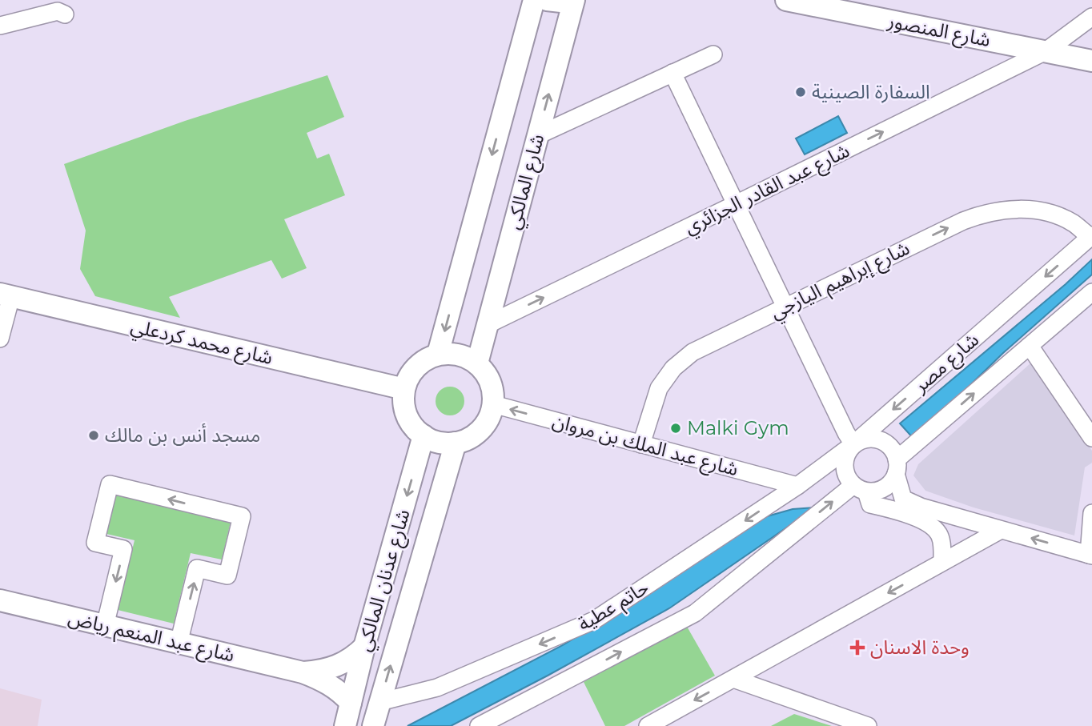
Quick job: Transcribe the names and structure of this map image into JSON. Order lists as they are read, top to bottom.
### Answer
{
  "streets": {
    "main road": [
      "شارع المنصور",
      "شارع المالكي",
      "شارع محمد كردعلي",
      "شارع عدنان المالكي",
      "شارع عبد المنعم رياض"
    ],
    "street": [
      "شارع عبد القادر الجزائري",
      "شارع إبراهيم اليازجي",
      "شارع مصر",
      "شارع عبد الملك بن مروان",
      "حاتم عطية"
    ]
  },
  "crossings": [
    ["شارع المنصور", "شارع عبد القادر الجزائري"],
    ["شارع المالكي", "شارع عبد القادر الجزائري"],
    ["شارع المالكي", "شارع محمد كردعلي"],
    ["شارع المالكي", "شارع عبد الملك بن مروان"],
    ["شارع المالكي", "شارع عدنان المالكي"],
    ["شارع إبراهيم اليازجي", "شارع مصر"],
    ["شارع إبراهيم اليازجي", "شارع عبد الملك بن مروان"],
    ["شارع محمد كردعلي", "شارع عبد الملك بن مروان"],
    ["شارع محمد كردعلي", "شارع عدنان المالكي"],
    ["شارع مصر", "شارع عبد الملك بن مروان"],
    ["شارع مصر", "حاتم عطية"],
    ["شارع عبد الملك بن مروان", "شارع عدنان المالكي"],
    ["شارع عبد الملك بن مروان", "حاتم عطية"],
    ["شارع عدنان المالكي", "حاتم عطية"],
    ["شارع عدنان المالكي", "شارع عبد المنعم رياض"]
  ],
  "one_way": ["شارع إبراهيم اليازجي", "شارع عبد الملك بن مروان"],
  "places": {
    "other": ["السفارة الصينية", "Malki Gym", "مسجد أنس بن مالك"],
    "health": ["وحدة الاسنان"]
  }
}
